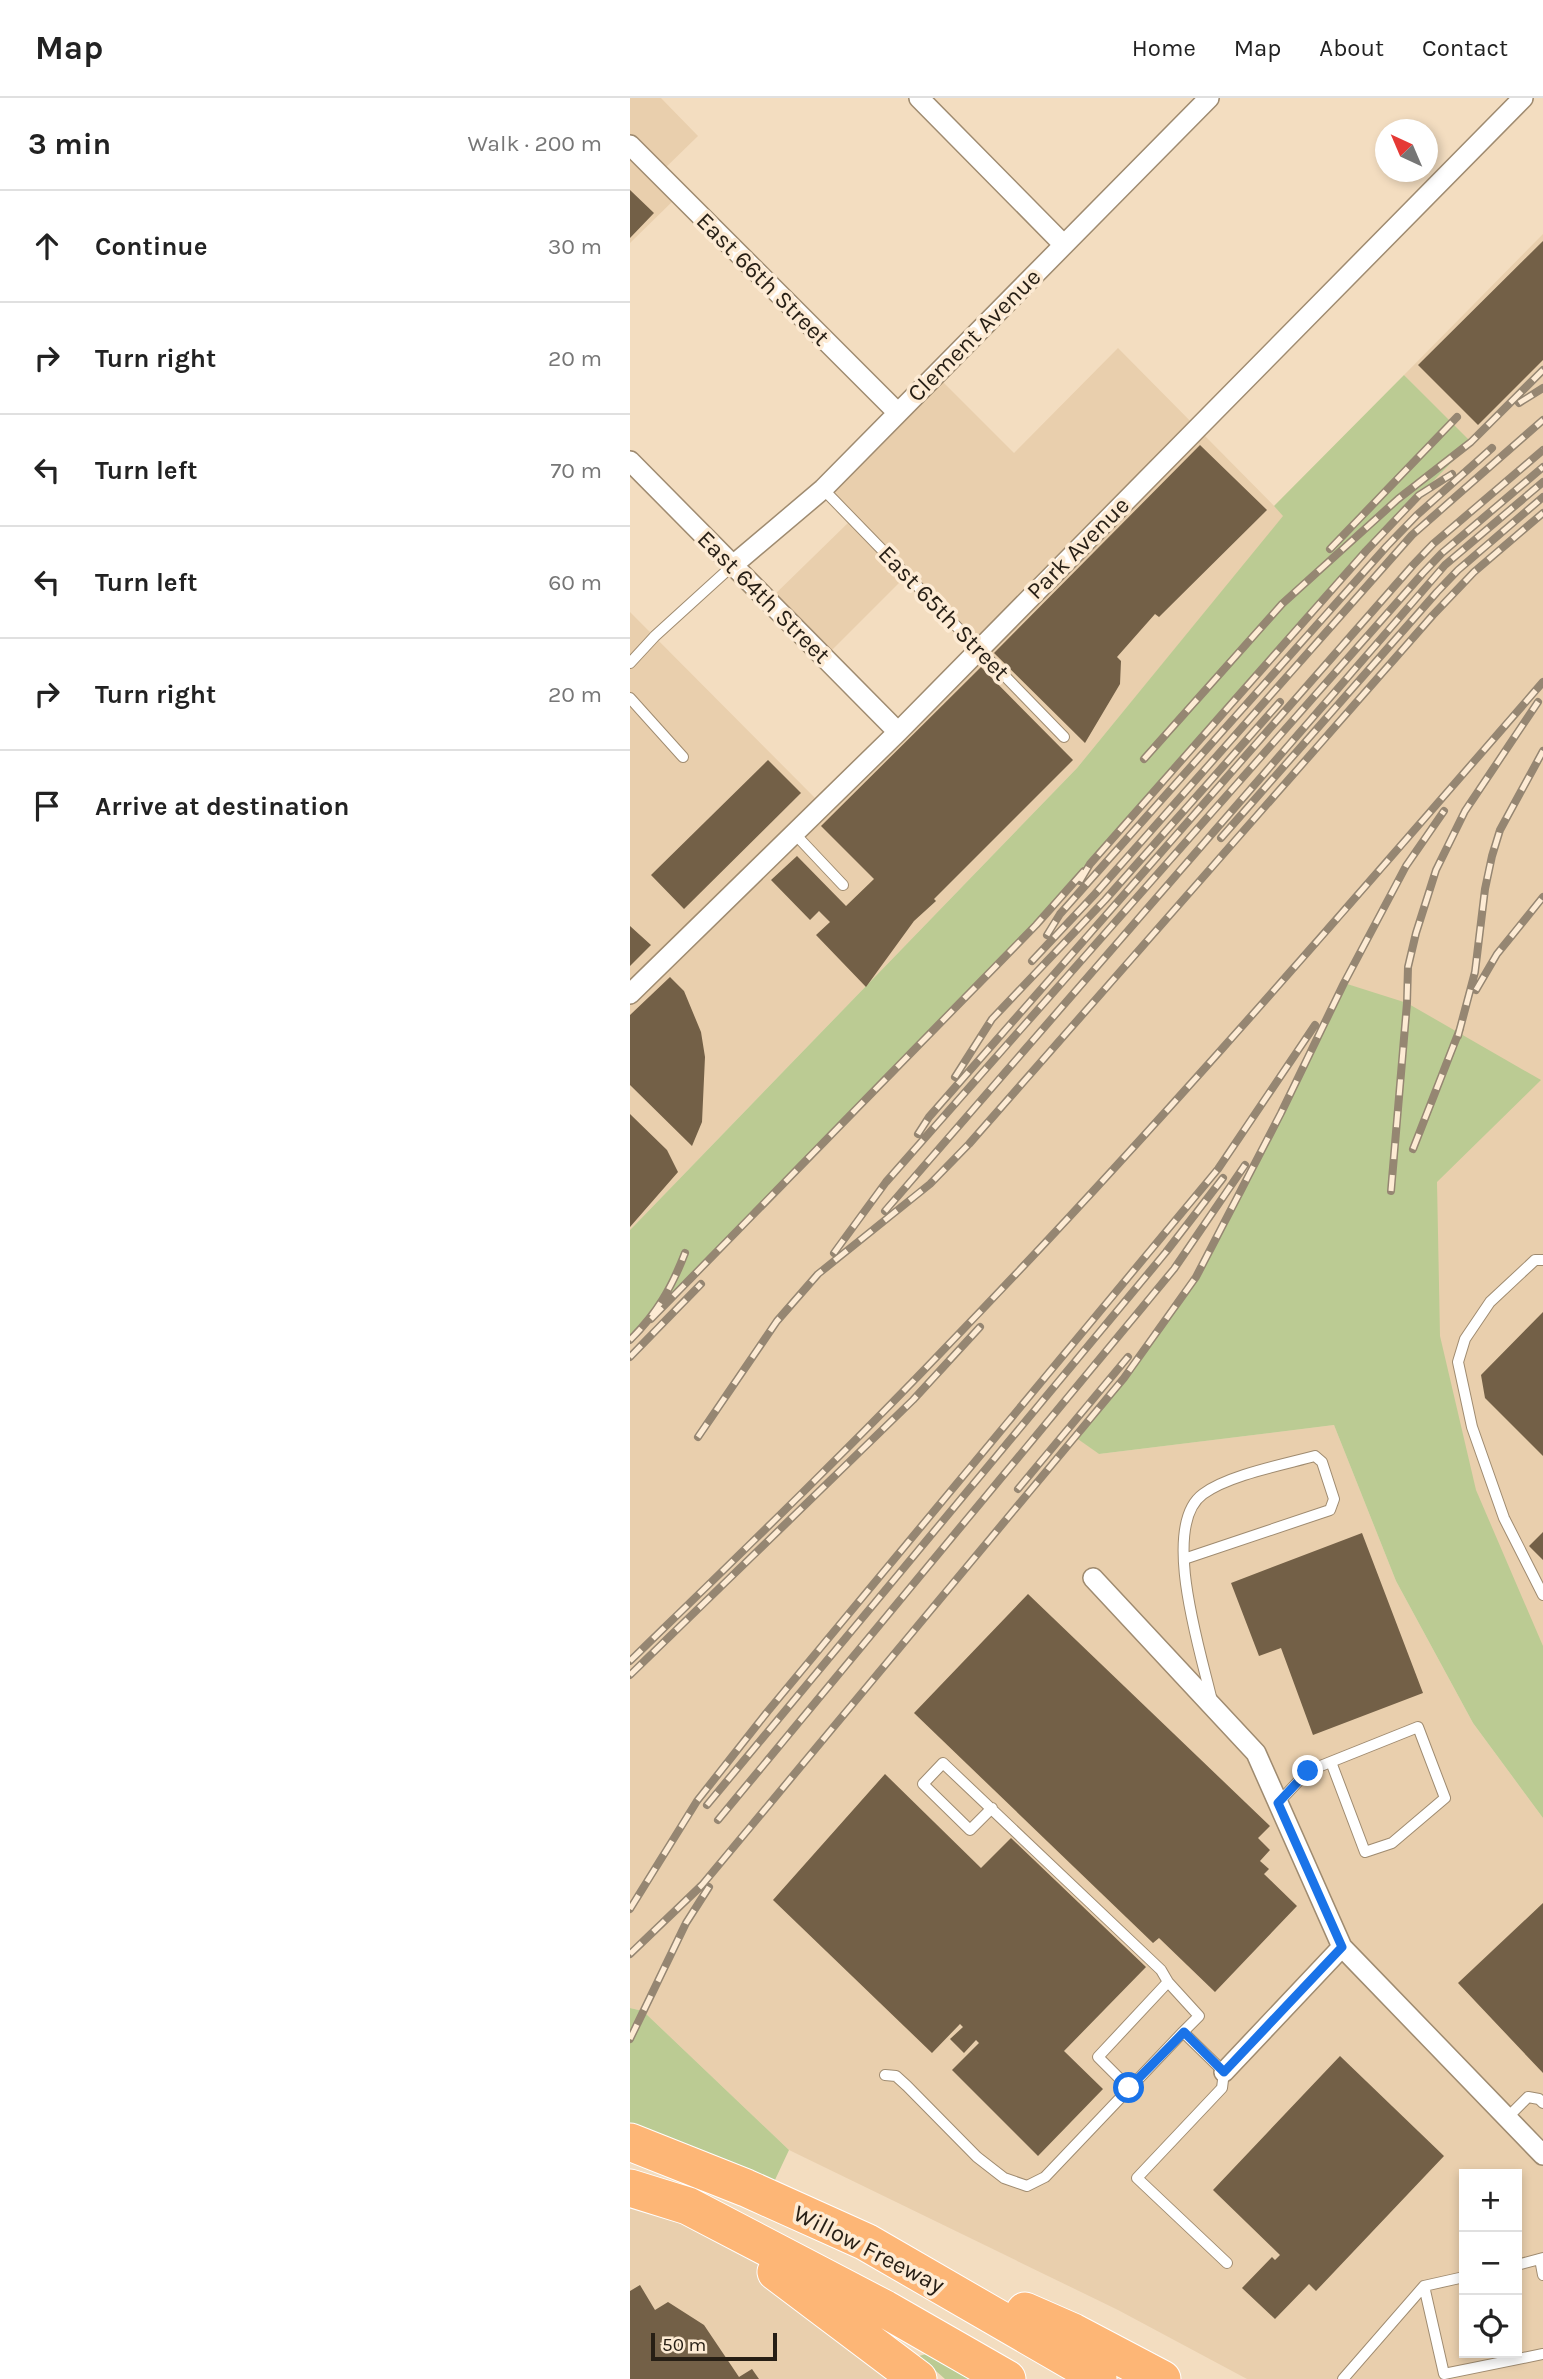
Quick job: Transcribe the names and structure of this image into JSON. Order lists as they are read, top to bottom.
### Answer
{
  "streets": {
    "highway": ["Willow Freeway"],
    "street": [
      "East 66th Street",
      "Clement Avenue",
      "Park Avenue",
      "East 64th Street"
    ],
    "lane": ["East 65th Street"]
  },
  "crossings": [
    ["East 66th Street", "Clement Avenue"],
    ["Clement Avenue", "East 64th Street"],
    ["Clement Avenue", "East 65th Street"],
    ["Park Avenue", "East 64th Street"],
    ["Park Avenue", "East 65th Street"]
  ],
  "scale_bar": "50 m",
  "north": "top left",
  "page": {
    "header": "Map",
    "nav": [
      "Home",
      "Map",
      "About",
      "Contact"
    ],
    "heading": ["3 min", "Walk · 200 m"],
    "list": [
      ["Continue", "30 m"],
      ["Turn right", "20 m"],
      ["Turn left", "70 m"],
      ["Turn left", "60 m"],
      ["Turn right", "20 m"],
      "Arrive at destination"
    ],
    "map_buttons": ["+", "−"],
    "scale": "50 m"
  }
}
